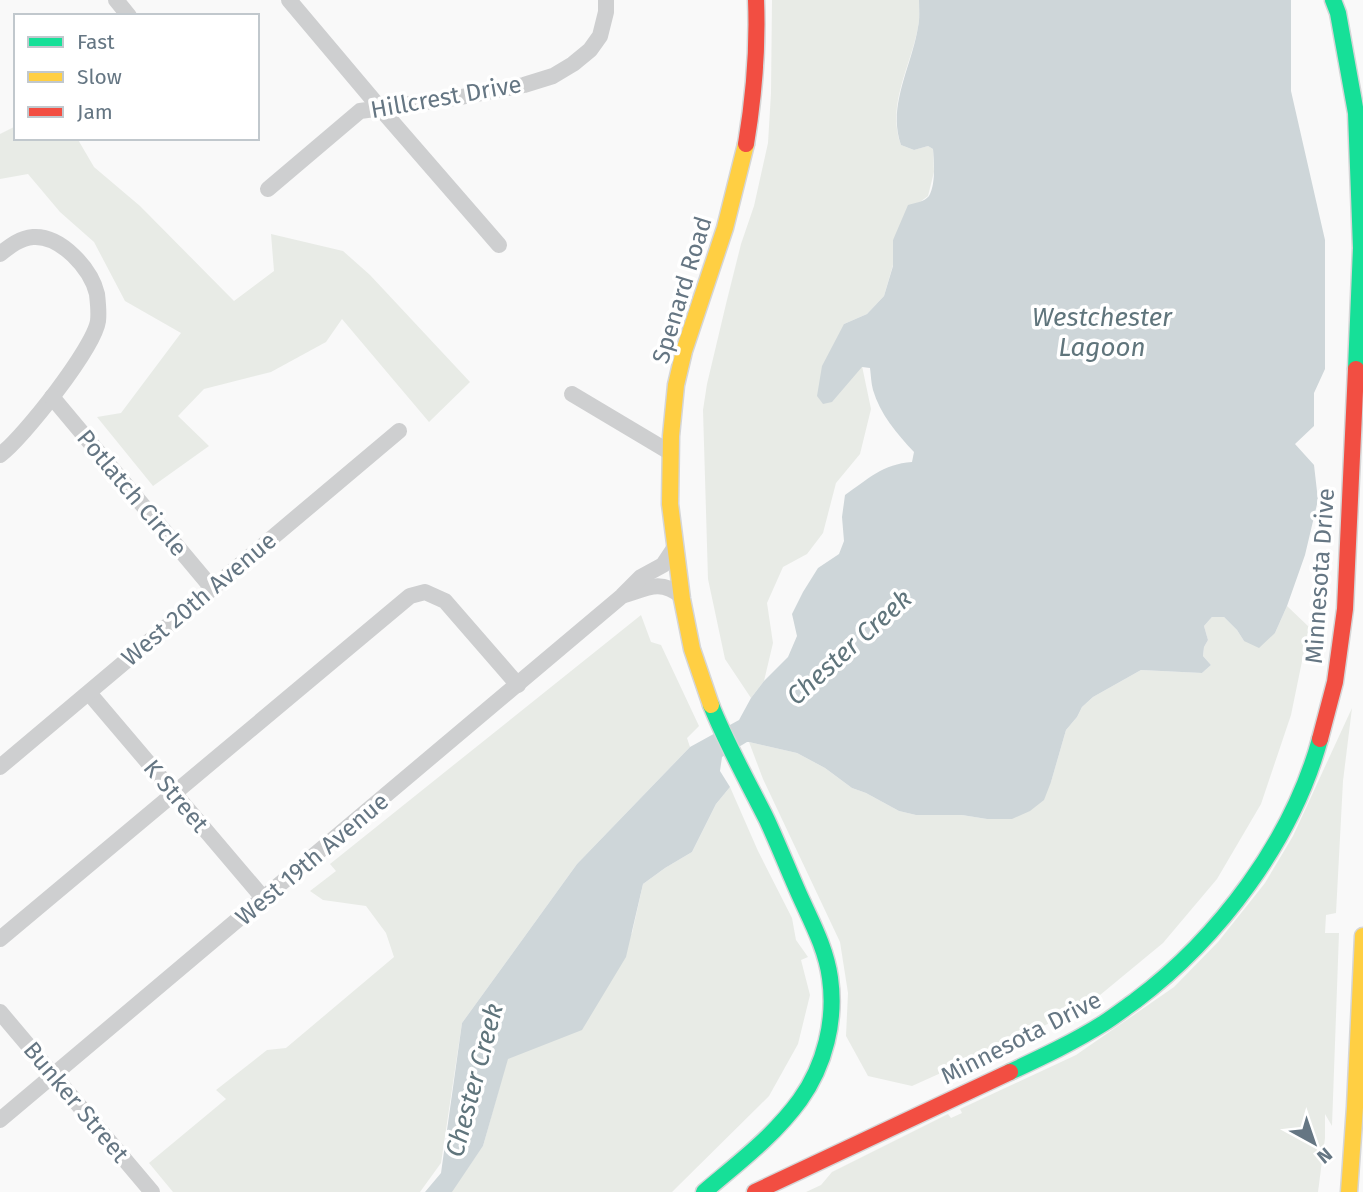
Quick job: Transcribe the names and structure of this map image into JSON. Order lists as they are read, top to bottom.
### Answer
{
  "streets": {
    "main road": ["Spenard Road", "Minnesota Drive"],
    "street": [
      "Hillcrest Drive",
      "Potlatch Circle",
      "West 20th Avenue",
      "K Street",
      "West 19th Avenue",
      "Bunker Street"
    ]
  },
  "crossings": [
    ["Spenard Road", "West 19th Avenue"],
    ["Potlatch Circle", "West 20th Avenue"],
    ["West 20th Avenue", "K Street"],
    ["K Street", "West 19th Avenue"],
    ["West 19th Avenue", "Bunker Street"]
  ],
  "water": ["Westchester Lagoon", "Chester Creek"],
  "legend": ["Fast", "Slow", "Jam"],
  "north": "bottom right"
}
